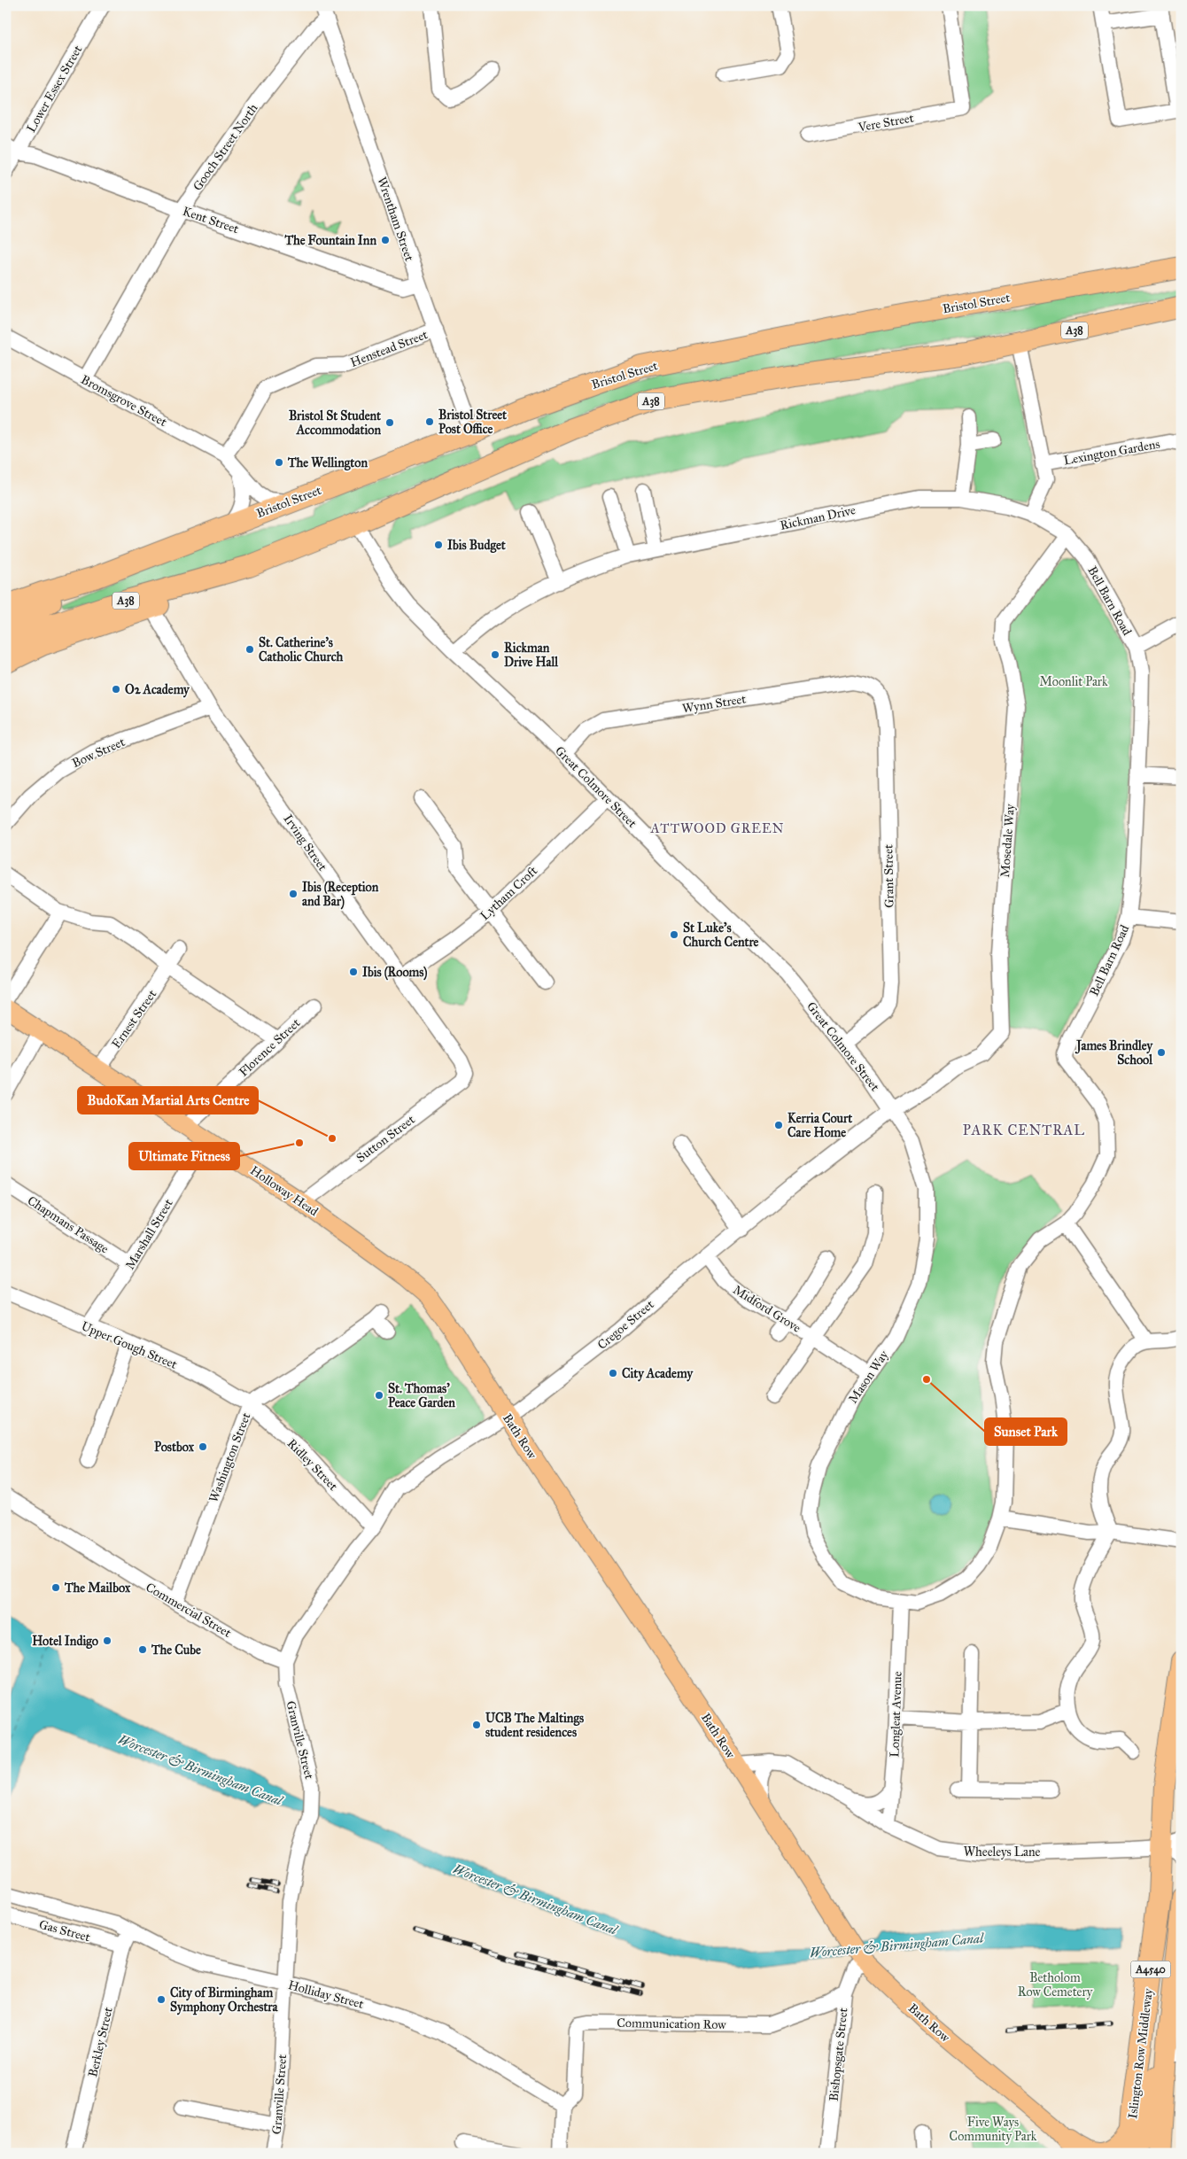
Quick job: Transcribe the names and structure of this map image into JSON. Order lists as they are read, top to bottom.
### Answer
{
  "streets": {
    "highway": [
      "Bristol Street",
      "A38",
      "A4540",
      "Islington Row Middleway"
    ],
    "main road": ["Holloway Head", "Bath Row"],
    "street": [
      "Lower Essex Street",
      "Vere Street",
      "Gooch Street North",
      "Wrentham Street",
      "Kent Street",
      "Henstead Street",
      "Bromsgrove Street",
      "Lexington Gardens",
      "Rickman Drive",
      "Bell Barn Road",
      "Wynn Street",
      "Bow Street",
      "Great Colmore Street",
      "Mosedale Way",
      "Irving Street",
      "Grant Street",
      "Lytham Croft",
      "Ernest Street",
      "Florence Street",
      "Sutton Street",
      "Chapmans Passage",
      "Marshall Street",
      "Midford Grove",
      "Cregoe Street",
      "Upper Gough Street",
      "Mason Way",
      "Washington Street",
      "Ridley Street",
      "Commercial Street",
      "Longleat Avenue",
      "Granville Street",
      "Wheeleys Lane",
      "Gas Street",
      "Holliday Street",
      "Communication Row",
      "Berkley Street",
      "Bishopsgate Street"
    ]
  },
  "crossings": [
    ["Lower Essex Street", "Kent Street"],
    ["Gooch Street North", "Wrentham Street"],
    ["Gooch Street North", "Kent Street"],
    ["Gooch Street North", "Bromsgrove Street"],
    ["Wrentham Street", "Kent Street"],
    ["Wrentham Street", "Bristol Street"],
    ["Wrentham Street", "Henstead Street"],
    ["Bristol Street", "Bromsgrove Street"],
    ["A38", "Great Colmore Street"],
    ["Henstead Street", "Bromsgrove Street"],
    ["Rickman Drive", "Bell Barn Road"],
    ["Rickman Drive", "Great Colmore Street"],
    ["Bell Barn Road", "Mosedale Way"],
    ["Bell Barn Road", "Mason Way"],
    ["Wynn Street", "Great Colmore Street"],
    ["Wynn Street", "Grant Street"],
    ["Bow Street", "Irving Street"],
    ["Great Colmore Street", "Mosedale Way"],
    ["Great Colmore Street", "Grant Street"],
    ["Great Colmore Street", "Lytham Croft"],
    ["Great Colmore Street", "Cregoe Street"],
    ["Great Colmore Street", "Mason Way"],
    ["Mosedale Way", "Cregoe Street"],
    ["Mosedale Way", "Mason Way"],
    ["Irving Street", "Lytham Croft"],
    ["Irving Street", "Sutton Street"],
    ["Ernest Street", "Holloway Head"],
    ["Florence Street", "Holloway Head"],
    ["Sutton Street", "Holloway Head"],
    ["Holloway Head", "Marshall Street"],
    ["Holloway Head", "Bath Row"],
    ["Chapmans Passage", "Marshall Street"],
    ["Marshall Street", "Upper Gough Street"],
    ["Midford Grove", "Cregoe Street"],
    ["Midford Grove", "Mason Way"],
    ["Cregoe Street", "Mason Way"],
    ["Cregoe Street", "Bath Row"],
    ["Cregoe Street", "Granville Street"],
    ["Upper Gough Street", "Washington Street"],
    ["Upper Gough Street", "Ridley Street"],
    ["Mason Way", "Longleat Avenue"],
    ["Bath Row", "Granville Street"],
    ["Bath Row", "Wheeleys Lane"],
    ["Bath Row", "Bishopsgate Street"],
    ["Washington Street", "Ridley Street"],
    ["Washington Street", "Commercial Street"],
    ["Ridley Street", "Granville Street"],
    ["Commercial Street", "Granville Street"],
    ["Longleat Avenue", "Wheeleys Lane"],
    ["Granville Street", "Holliday Street"],
    ["Wheeleys Lane", "A4540"],
    ["Wheeleys Lane", "Islington Row Middleway"],
    ["Gas Street", "Berkley Street"],
    ["A4540", "Islington Row Middleway"],
    ["Holliday Street", "Communication Row"],
    ["Holliday Street", "Berkley Street"],
    ["Communication Row", "Bishopsgate Street"]
  ],
  "districts": ["ATTWOOD GREEN", "PARK CENTRAL"],
  "water": ["Worcester & Birmingham Canal"],
  "parks": ["Moonlit Park", "Betholom Row Cemetery", "Five Ways Community Park"],
  "places": [
    "The Fountain Inn",
    "Bristol Street Post Office",
    "Bristol St Student Accommodation",
    "The Wellington",
    "Ibis Budget",
    "St. Catherine's Catholic Church",
    "Rickman Drive Hall",
    "O2 Academy",
    "Ibis (Reception and Bar)",
    "St Luke's Church Centre",
    "Ibis (Rooms)",
    "James Brindley School",
    "Kerria Court Care Home",
    "BudoKan Martial Arts Centre",
    "Ultimate Fitness",
    "City Academy",
    "Sunset Park",
    "St. Thomas' Peace Garden",
    "Postbox",
    "The Mailbox",
    "Hotel Indigo",
    "The Cube",
    "UCB The Maltings student residences",
    "City of Birmingham Symphony Orchestra"
  ]
}
